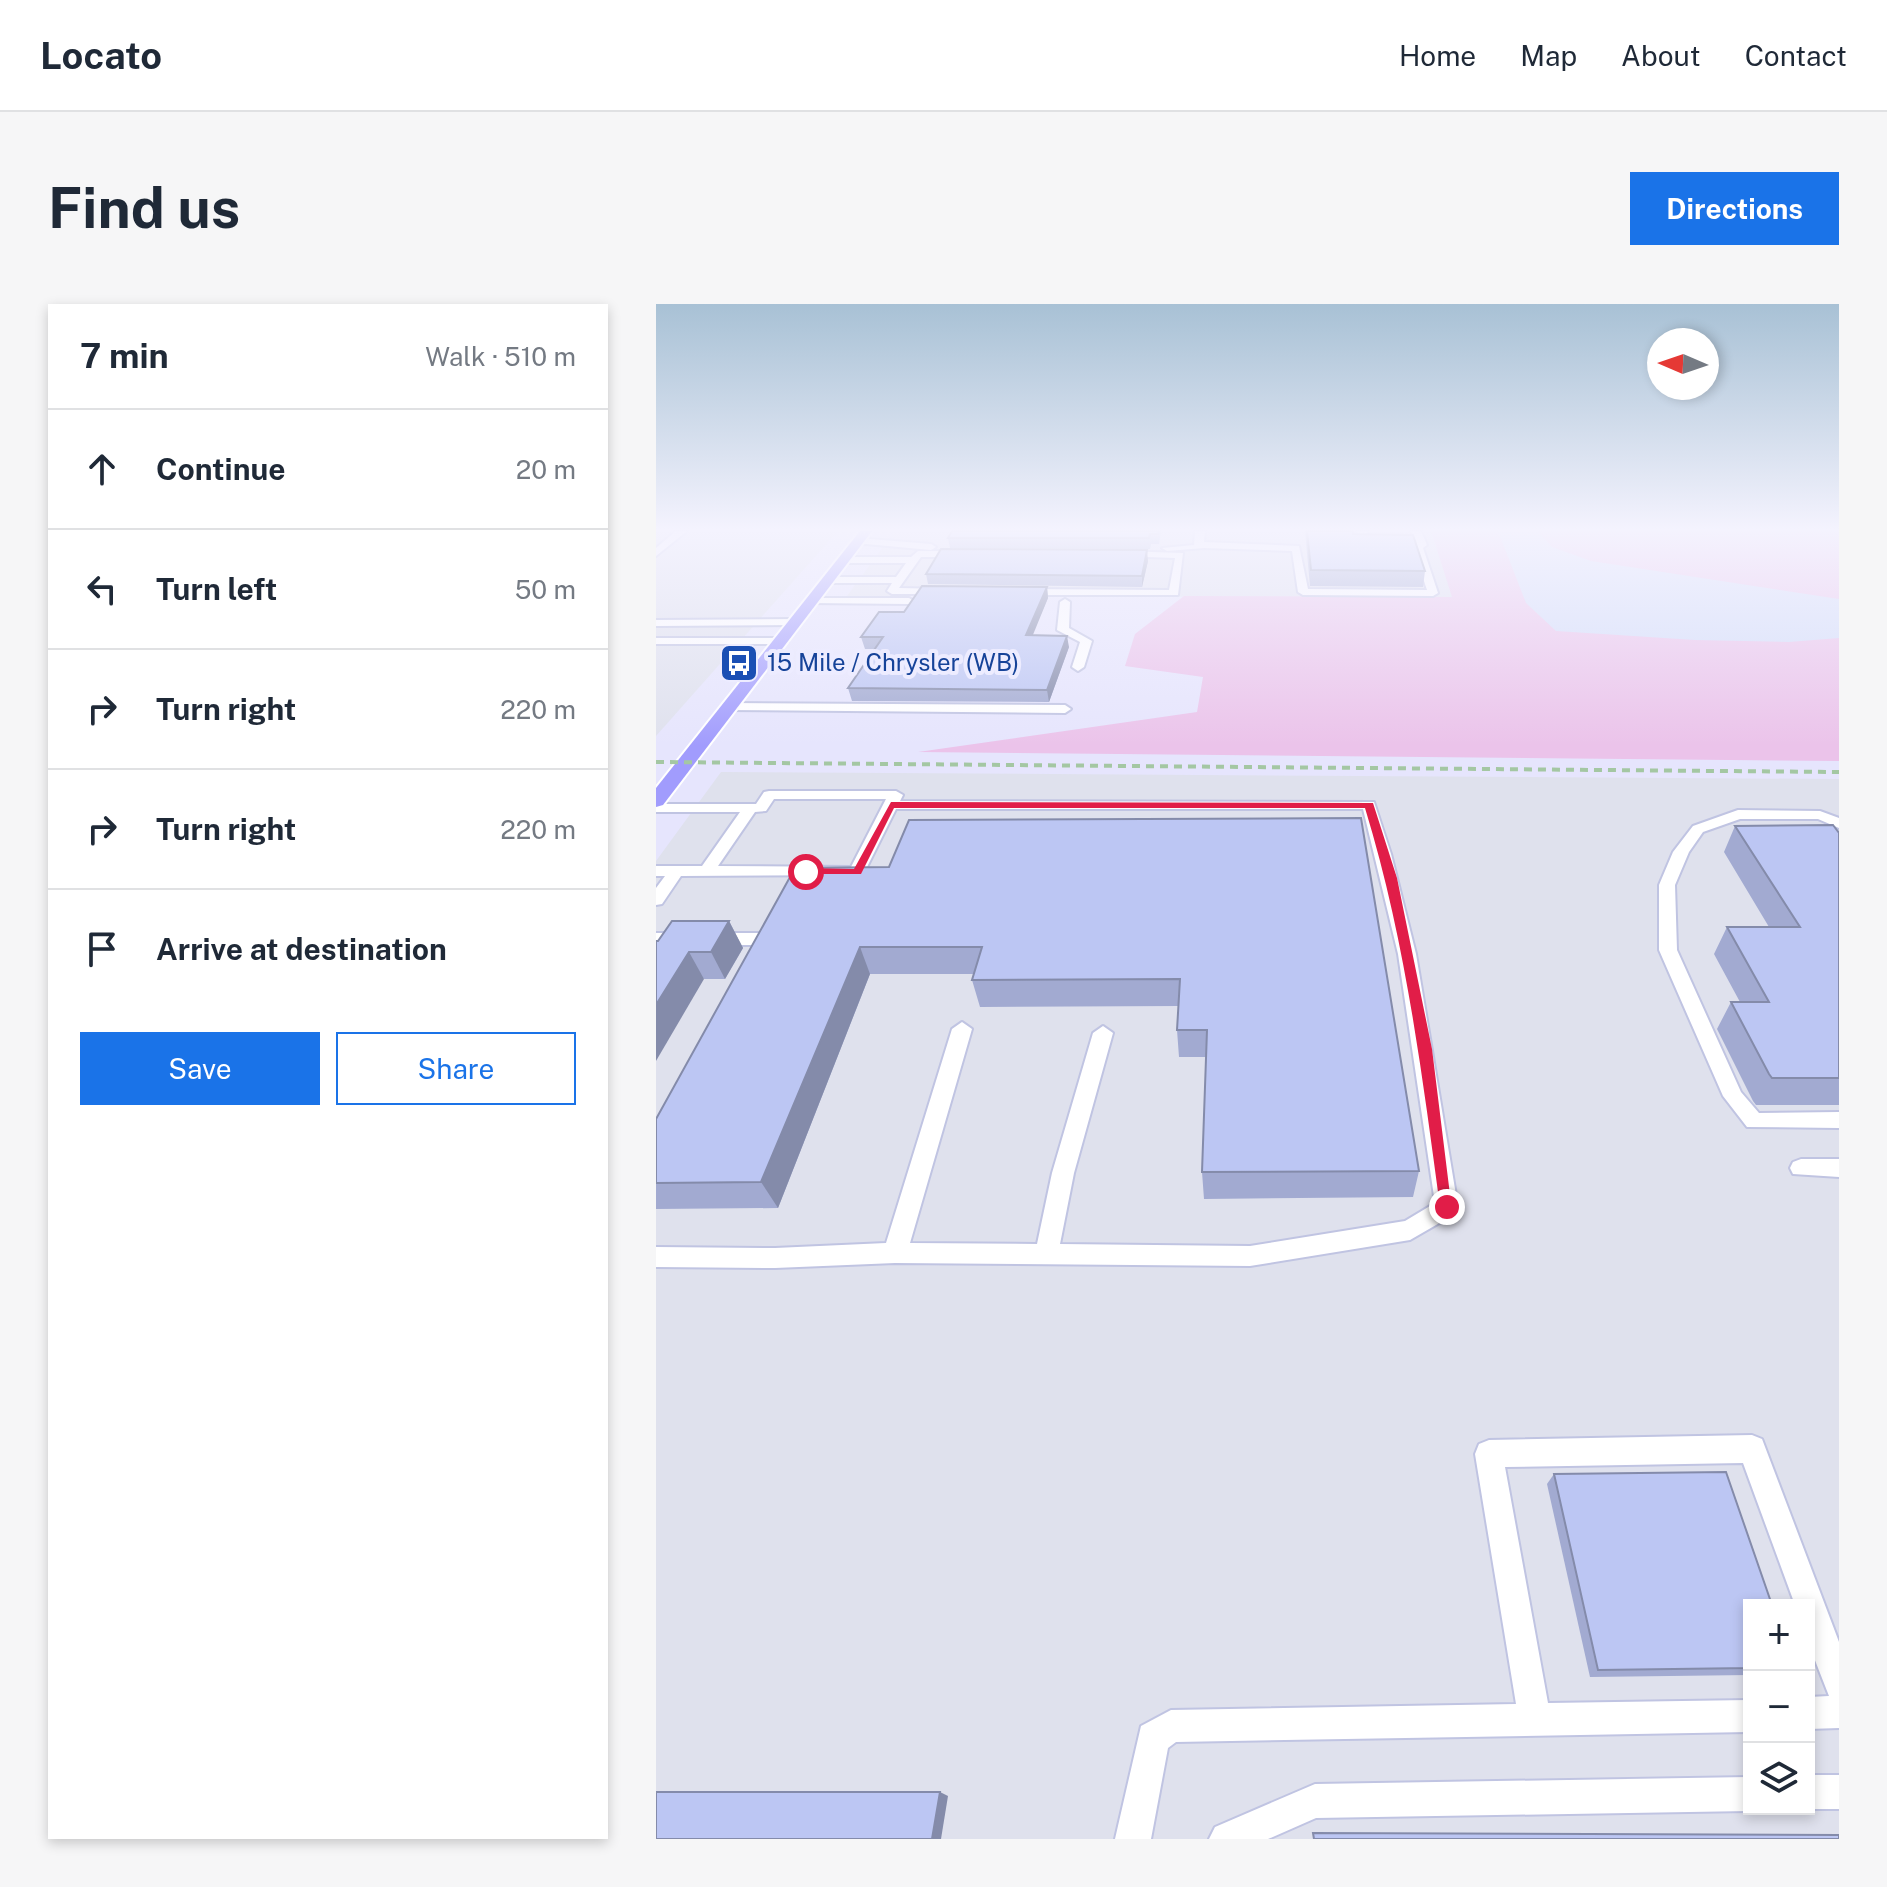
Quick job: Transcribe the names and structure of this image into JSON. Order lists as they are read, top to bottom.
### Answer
{
  "places": {
    "bus stop": ["15 Mile / Chrysler (WB)"]
  },
  "north": "left",
  "page": {
    "header": "Locato",
    "nav": [
      "Home",
      "Map",
      "About",
      "Contact"
    ],
    "buttons": [
      "Directions",
      ["Save", "Share"]
    ],
    "title": "Find us",
    "heading": ["7 min", "Walk · 510 m"],
    "list": [
      ["Continue", "20 m"],
      ["Turn left", "50 m"],
      ["Turn right", "220 m"],
      ["Turn right", "220 m"],
      "Arrive at destination"
    ],
    "map_buttons": ["+", "−"]
  }
}
